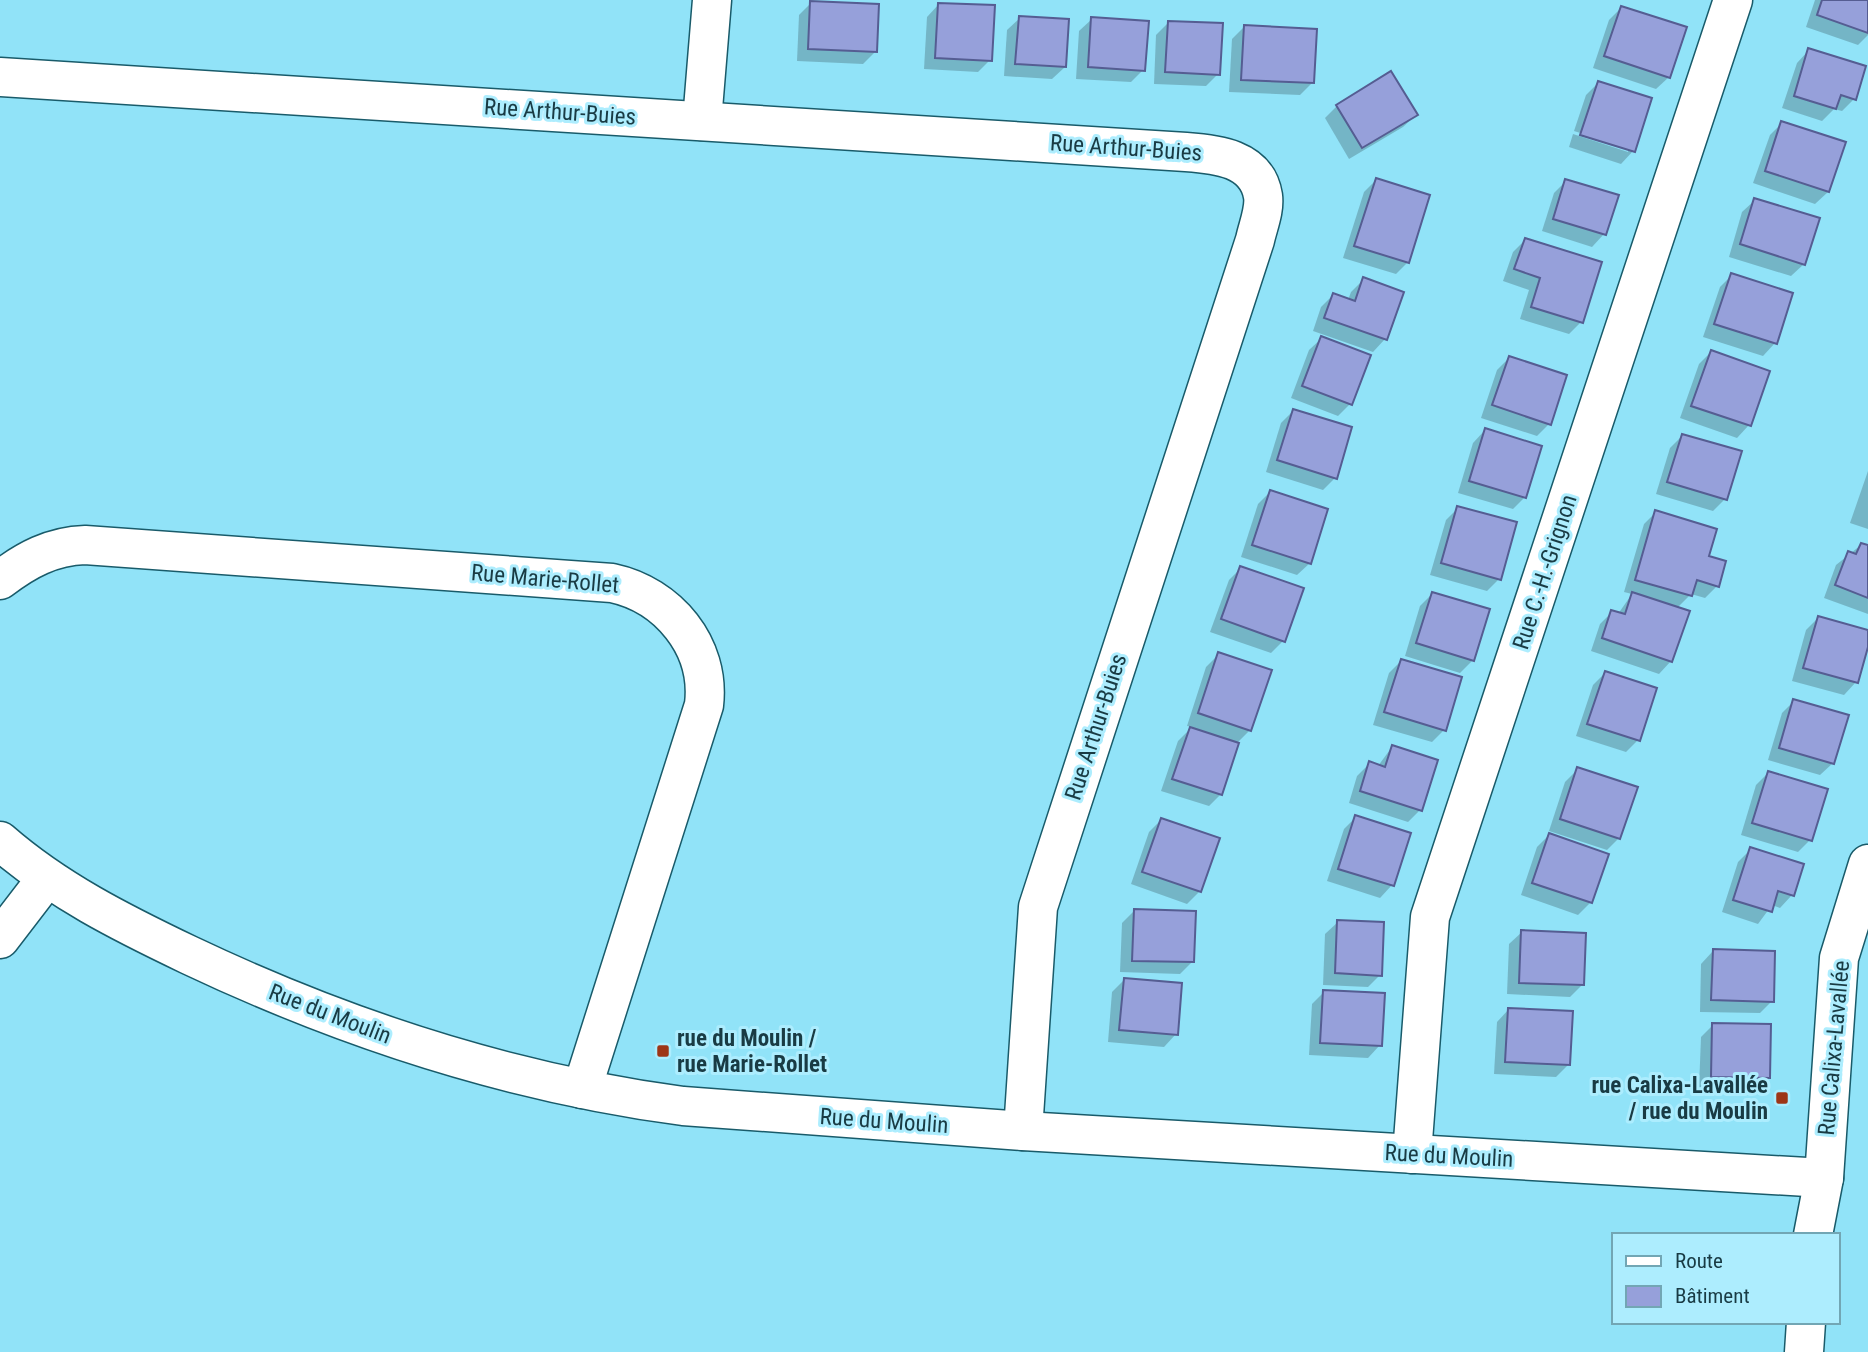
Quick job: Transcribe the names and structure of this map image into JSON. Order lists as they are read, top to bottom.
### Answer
{
  "streets": {
    "street": [
      "Rue Arthur-Buies",
      "Rue C.-H.-Grignon",
      "Rue Marie-Rollet",
      "Rue du Moulin",
      "Rue Calixa-Lavallée"
    ]
  },
  "crossings": [
    ["Rue Arthur-Buies", "Rue du Moulin"],
    ["Rue C.-H.-Grignon", "Rue du Moulin"],
    ["Rue Marie-Rollet", "Rue du Moulin"],
    ["Rue du Moulin", "Rue Calixa-Lavallée"]
  ],
  "places": {
    "transit": ["rue du Moulin / rue Marie-Rollet", "rue Calixa-Lavallée / rue du Moulin"]
  },
  "legend": ["Route", "Bâtiment"]
}
